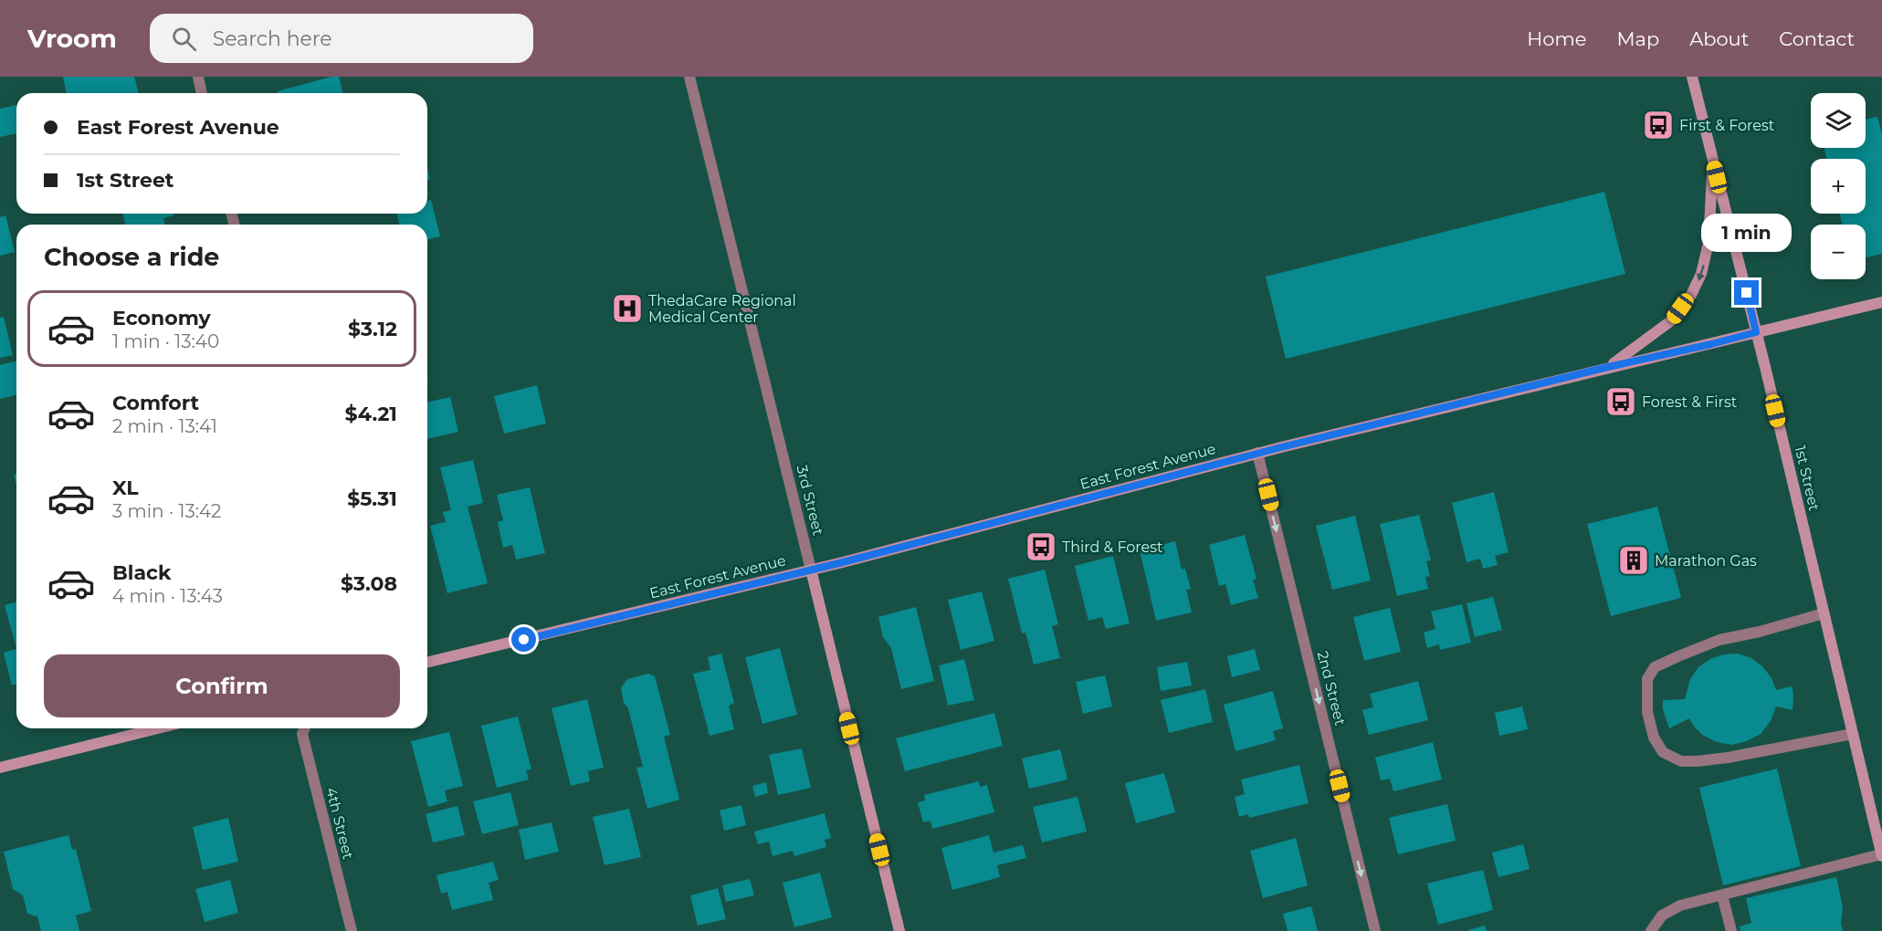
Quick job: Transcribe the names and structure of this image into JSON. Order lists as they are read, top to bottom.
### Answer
{
  "streets": {
    "street": [
      "East Forest Avenue",
      "1st Street",
      "3rd Street",
      "2nd Street",
      "4th Street"
    ]
  },
  "crossings": [
    ["East Forest Avenue", "1st Street"],
    ["East Forest Avenue", "3rd Street"],
    ["East Forest Avenue", "2nd Street"]
  ],
  "one_way": ["2nd Street"],
  "places": {
    "bus stop": ["First & Forest", "Forest & First", "Third & Forest"],
    "hospital": ["ThedaCare Regional Medical Center"],
    "building": ["Marathon Gas"]
  },
  "page": {
    "header": "Vroom",
    "search": "Search here",
    "nav": [
      "Home",
      "Map",
      "About",
      "Contact"
    ],
    "map_buttons": ["+", "−"],
    "banner": ["East Forest Avenue", "1st Street"],
    "bubble": "1 min",
    "heading": "Choose a ride",
    "list": [
      {
        "name": "Economy",
        "note": "1 min · 13:40",
        "value": "$3.12"
      },
      {
        "name": "Comfort",
        "note": "2 min · 13:41",
        "value": "$4.21"
      },
      {
        "name": "XL",
        "note": "3 min · 13:42",
        "value": "$5.31"
      },
      {
        "name": "Black",
        "note": "4 min · 13:43",
        "value": "$3.08"
      }
    ],
    "buttons": "Confirm"
  }
}
